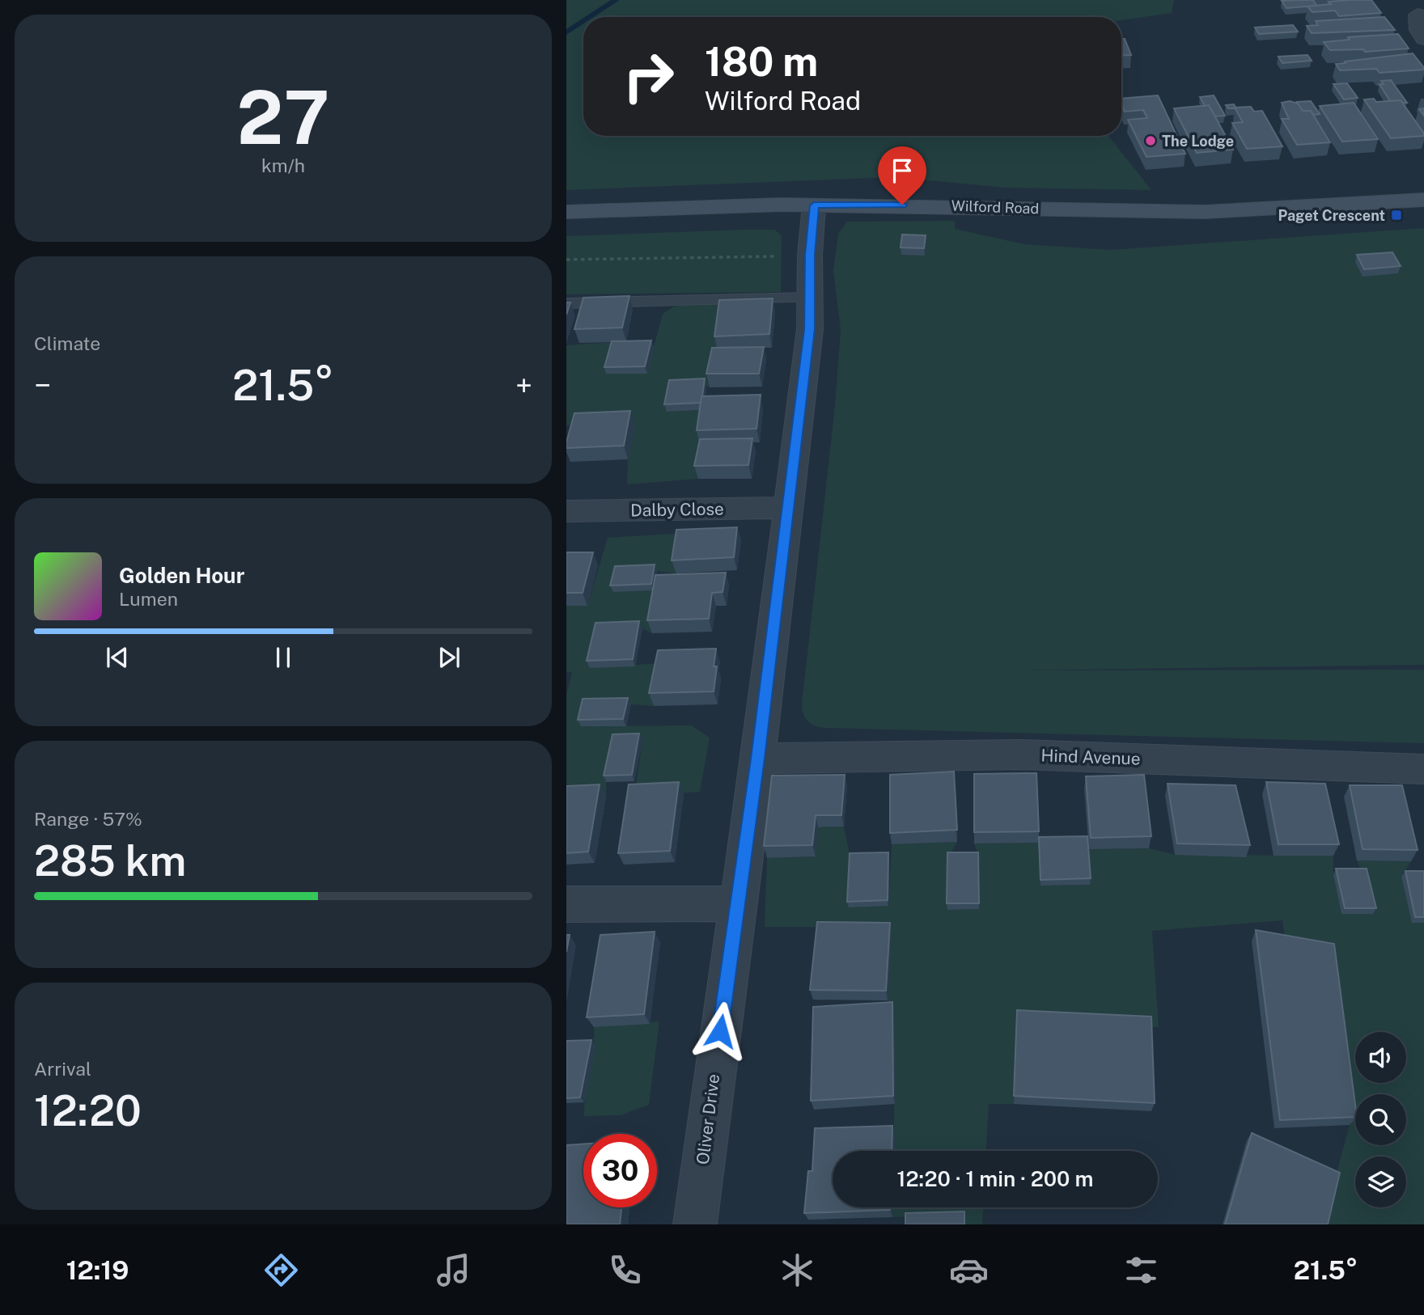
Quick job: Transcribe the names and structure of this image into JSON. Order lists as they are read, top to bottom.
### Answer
{
  "streets": {
    "main road": ["Wilford Road"],
    "street": ["Dalby Close", "Hind Avenue", "Oliver Drive"]
  },
  "crossings": [
    ["Wilford Road", "Oliver Drive"],
    ["Dalby Close", "Oliver Drive"],
    ["Hind Avenue", "Oliver Drive"]
  ],
  "places": {
    "other": ["The Lodge"],
    "transit": ["Paget Crescent"]
  },
  "page": {
    "tile": [
      ["27", "km/h"],
      "Climate",
      ["Range · 57%", "285 km"],
      ["Arrival", "12:20"]
    ],
    "turn": ["180 m", "Wilford Road"],
    "heat": ["−", "21.5°", "+"],
    "song": ["Golden Hour", "Lumen"],
    "limit": "30",
    "trip": "12:20 · 1 min · 200 m",
    "tabs": ["12:19", "21.5°"]
  }
}
